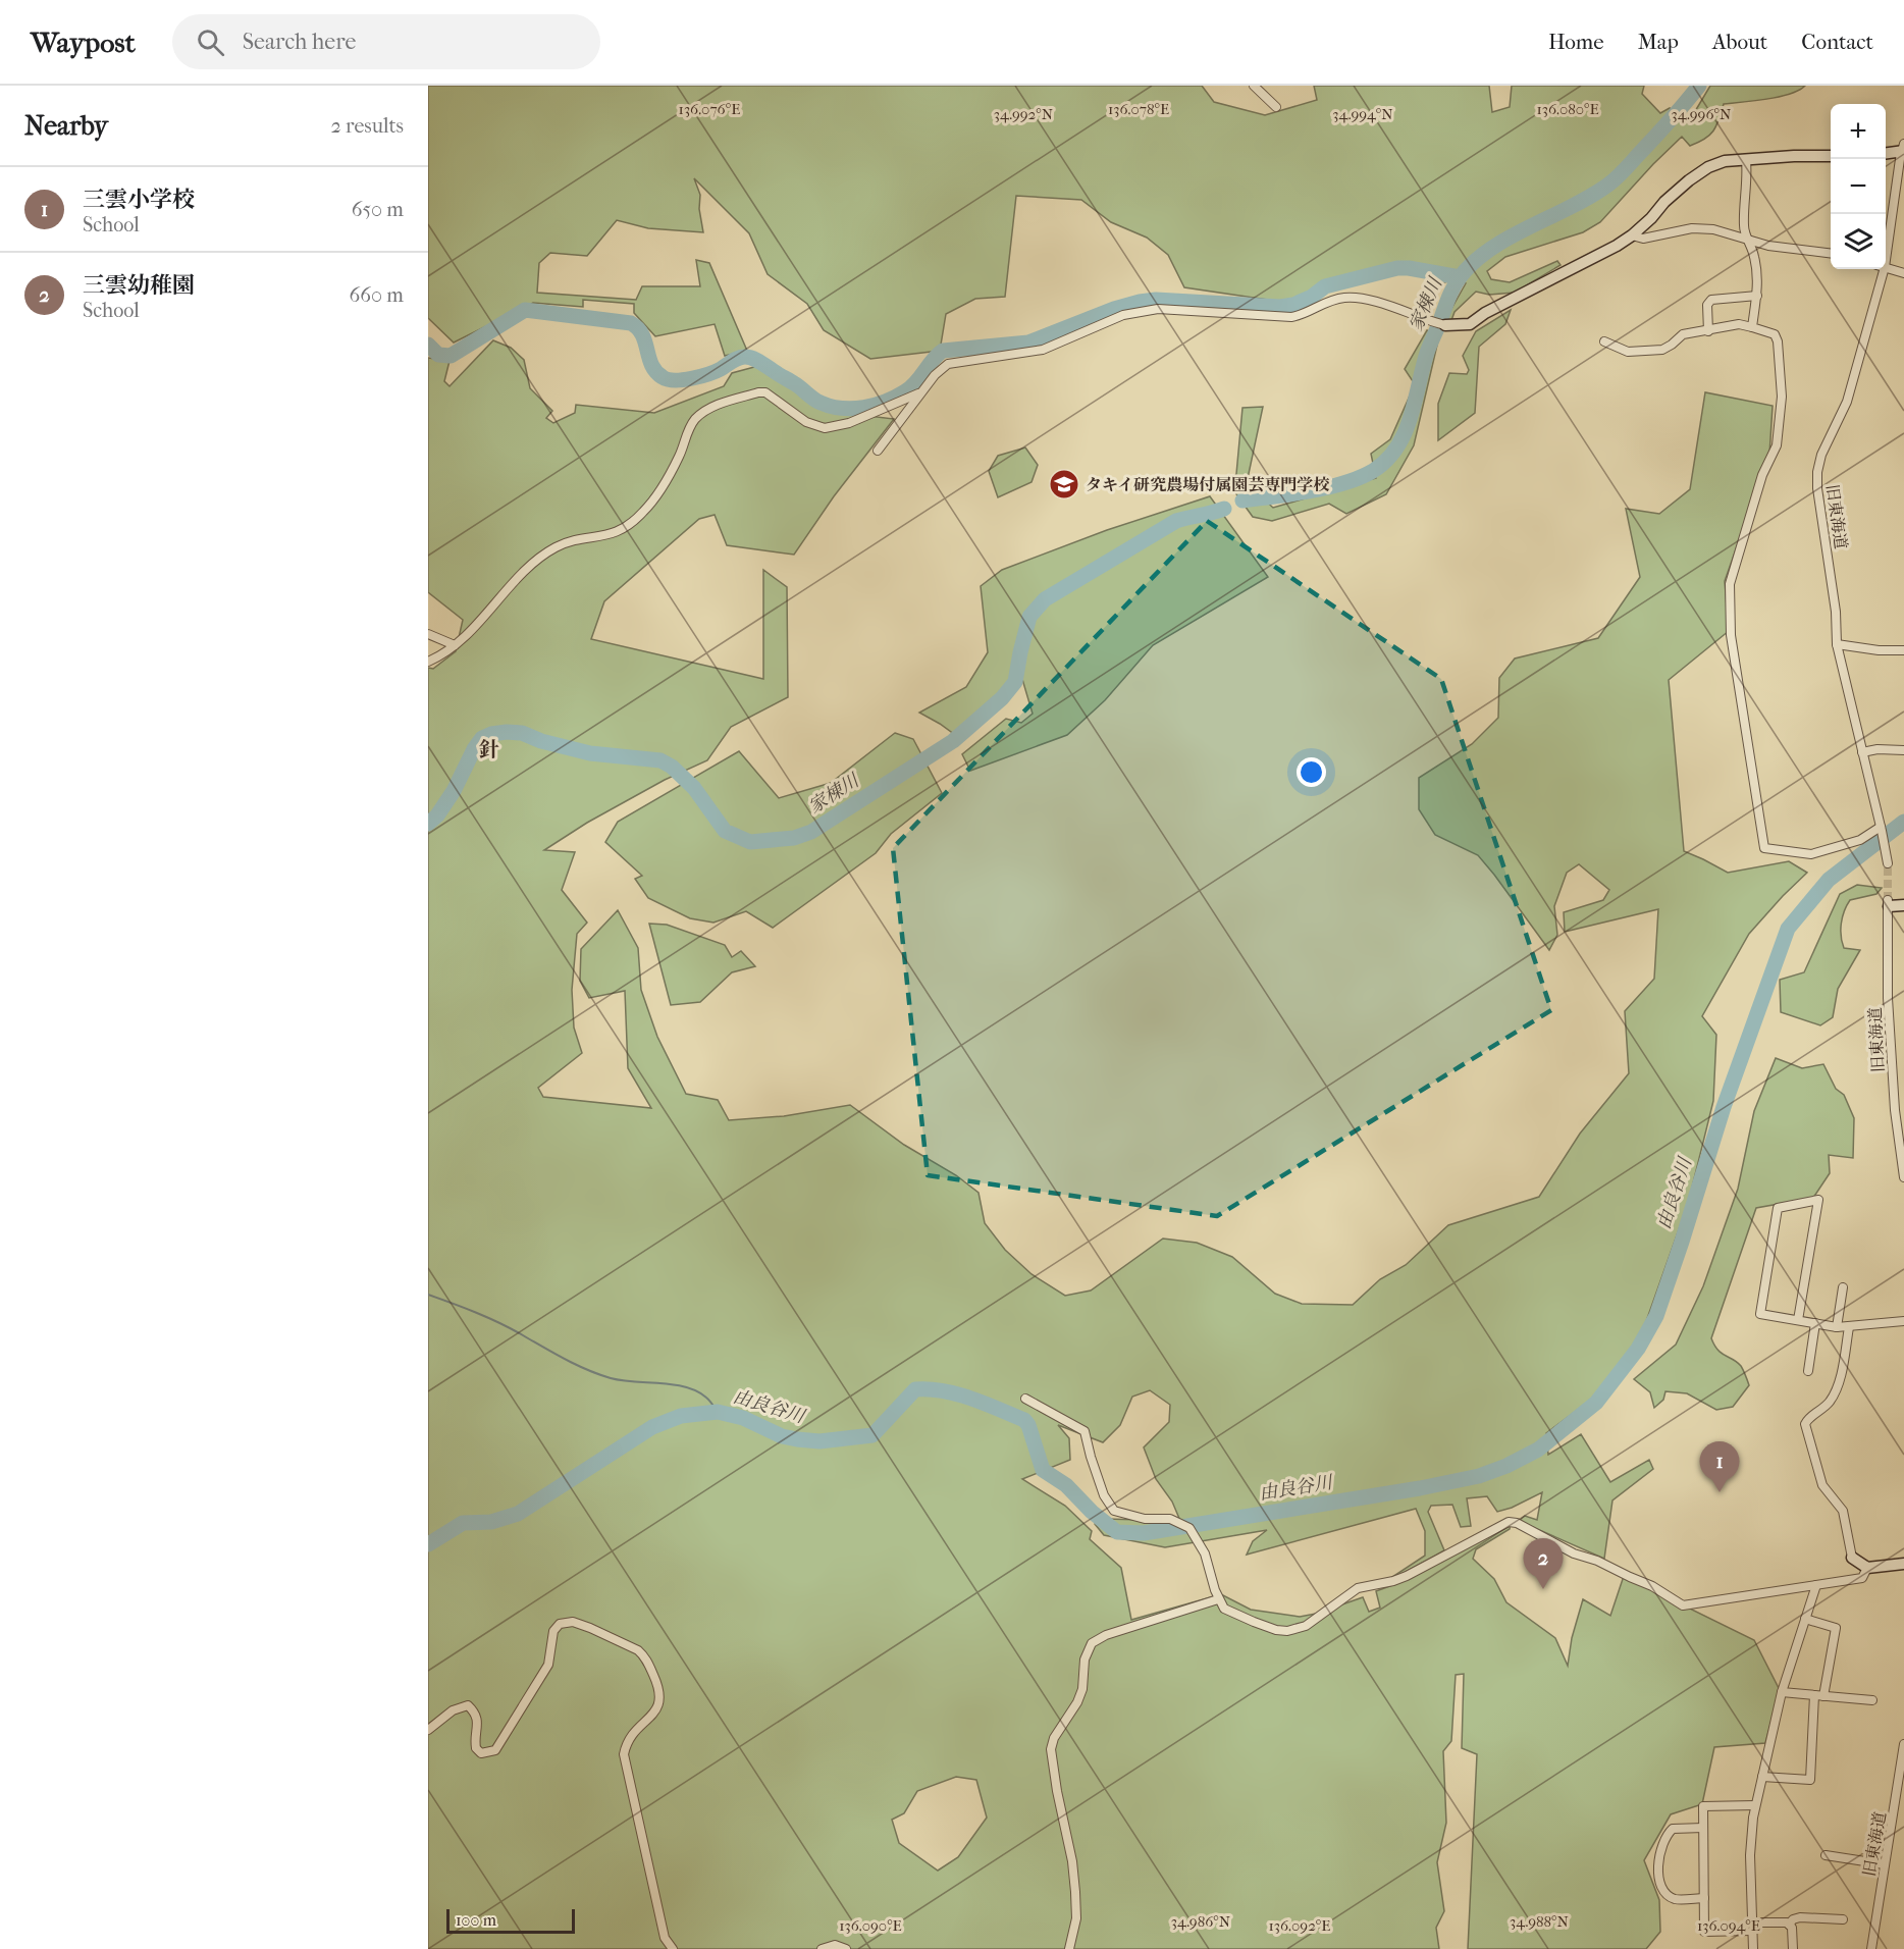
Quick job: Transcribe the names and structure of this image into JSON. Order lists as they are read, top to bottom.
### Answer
{
  "streets": {
    "street": ["旧東海道"]
  },
  "districts": ["針"],
  "water": ["家棟川", "由良谷川"],
  "places": {
    "school or university": ["タキイ研究農場付属園芸専門学校"]
  },
  "scale_bar": "100 m",
  "page": {
    "header": "Waypost",
    "search": "Search here",
    "nav": [
      "Home",
      "Map",
      "About",
      "Contact"
    ],
    "heading": ["Nearby", "2 results"],
    "map_buttons": ["+", "−"],
    "list": [
      {
        "mark": "1",
        "name": "三雲小学校",
        "note": "School",
        "value": "650 m"
      },
      {
        "mark": "2",
        "name": "三雲幼稚園",
        "note": "School",
        "value": "660 m"
      }
    ],
    "pins": ["1", "2"],
    "scale": "100 m"
  },
  "coordinates": [
    "136.076°E",
    "136.080°E",
    "136.078°E",
    "34.992°N",
    "34.996°N",
    "34.994°N",
    "34.986°N",
    "34.988°N",
    "136.090°E",
    "136.092°E",
    "136.094°E"
  ]
}
